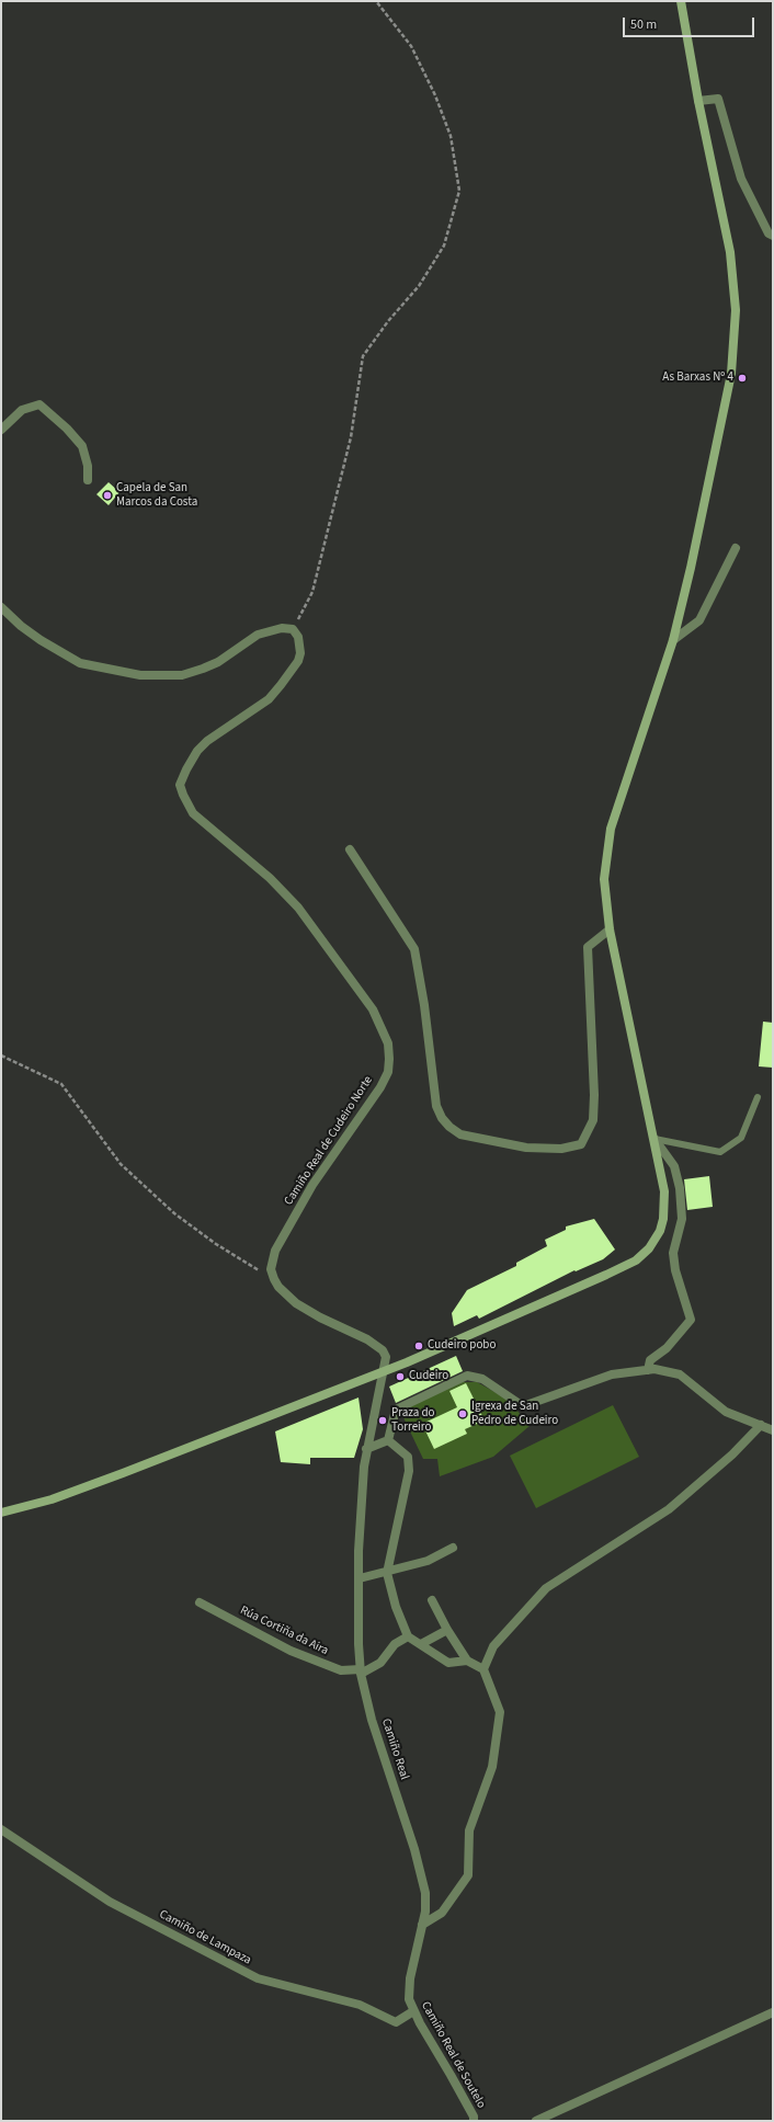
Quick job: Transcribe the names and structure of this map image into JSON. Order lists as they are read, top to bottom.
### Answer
{
  "streets": {
    "street": [
      "Camiño Real de Cudeiro Norte",
      "Rúa Cortiña da Aira",
      "Camiño Real",
      "Camiño de Lampaza",
      "Camiño Real de Soutelo"
    ]
  },
  "crossings": [
    ["Rúa Cortiña da Aira", "Camiño Real"],
    ["Camiño Real", "Camiño Real de Soutelo"],
    ["Camiño de Lampaza", "Camiño Real de Soutelo"]
  ],
  "places": [
    "As Barxas Nº 4",
    "Capela de San Marcos da Costa",
    "Cudeiro pobo",
    "Cudeiro",
    "Igrexa de San Pedro de Cudeiro",
    "Praza do Torreiro"
  ],
  "scale_bar": "50 m"
}
